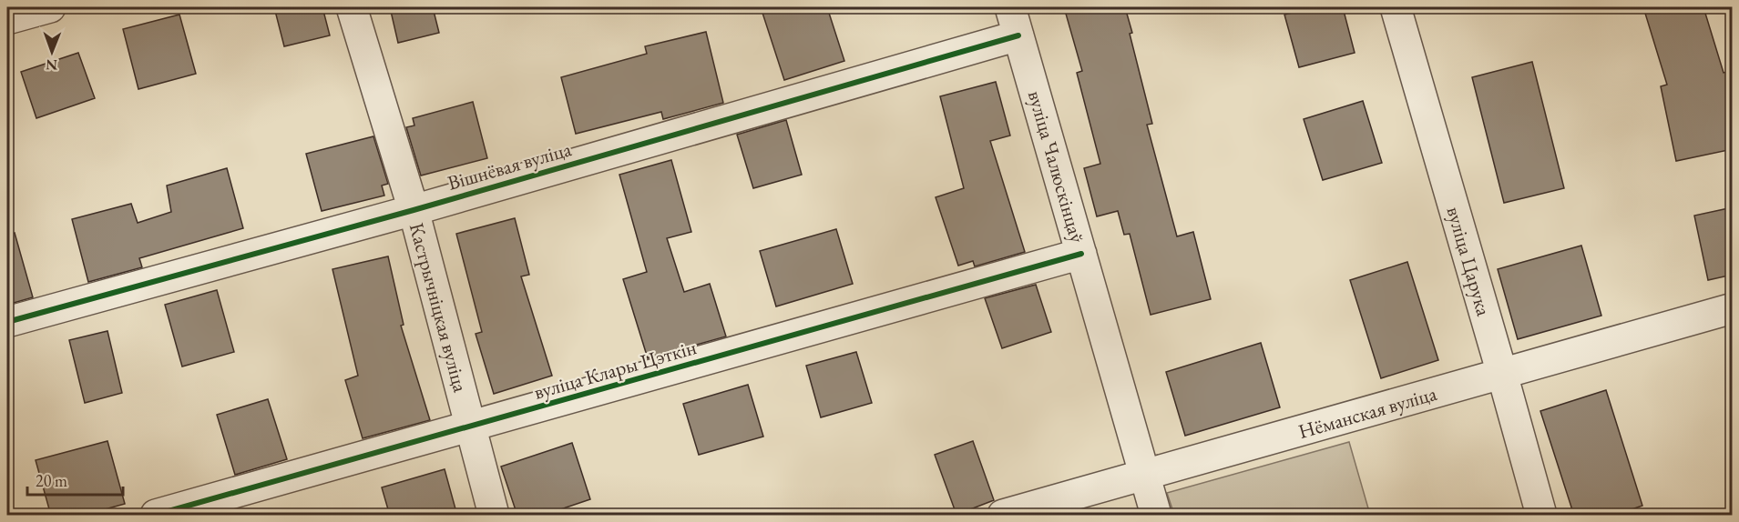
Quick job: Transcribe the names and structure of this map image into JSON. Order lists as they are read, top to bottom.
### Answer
{
  "streets": {
    "street": [
      "Вішнёвая вуліца",
      "вуліца Чалюскінцаў",
      "вуліца Царука",
      "Кастрычніцкая вуліца",
      "вуліца Клары Цэткін",
      "Нёманская вуліца"
    ]
  },
  "crossings": [
    ["Вішнёвая вуліца", "вуліца Чалюскінцаў"],
    ["Вішнёвая вуліца", "Кастрычніцкая вуліца"],
    ["вуліца Чалюскінцаў", "вуліца Клары Цэткін"],
    ["вуліца Чалюскінцаў", "Нёманская вуліца"],
    ["вуліца Царука", "Нёманская вуліца"],
    ["Кастрычніцкая вуліца", "вуліца Клары Цэткін"]
  ],
  "scale_bar": "20 m",
  "north": "bottom"
}
